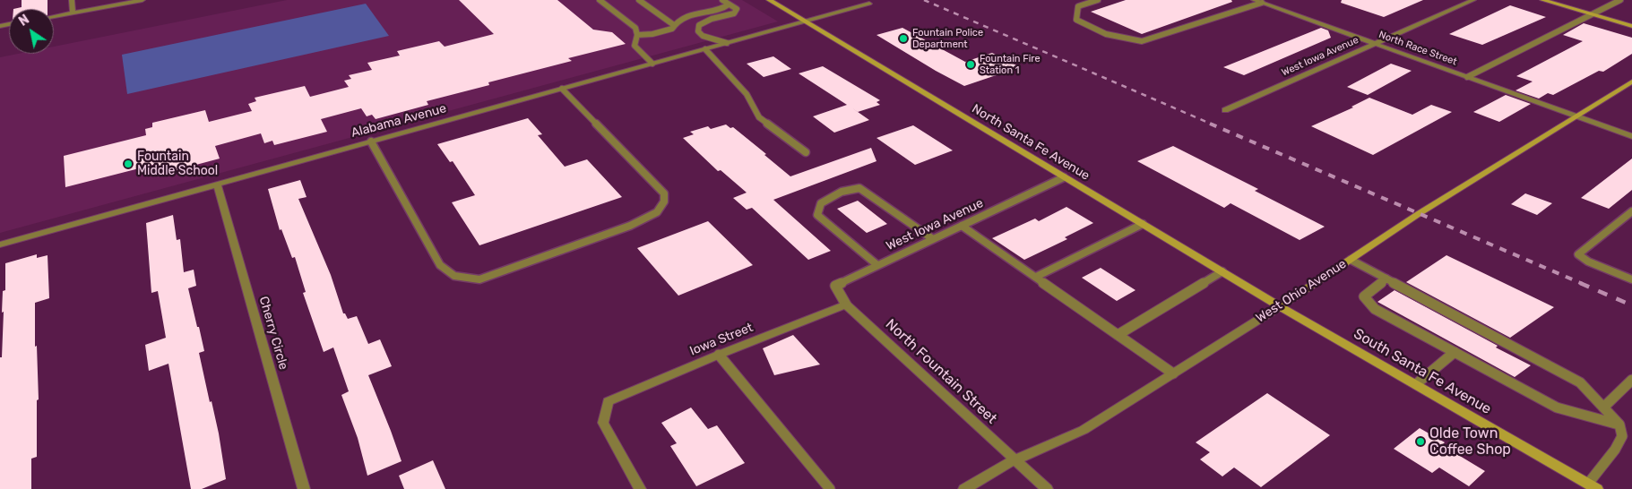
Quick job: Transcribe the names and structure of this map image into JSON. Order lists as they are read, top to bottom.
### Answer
{
  "streets": {
    "main road": ["North Santa Fe Avenue", "West Ohio Avenue", "South Santa Fe Avenue"],
    "street": [
      "North Race Street",
      "West Iowa Avenue",
      "Alabama Avenue",
      "Cherry Circle",
      "Iowa Street",
      "North Fountain Street"
    ]
  },
  "crossings": [
    ["North Race Street", "West Iowa Avenue"],
    ["North Race Street", "West Ohio Avenue"],
    ["West Iowa Avenue", "North Santa Fe Avenue"],
    ["West Iowa Avenue", "Iowa Street"],
    ["West Iowa Avenue", "North Fountain Street"],
    ["Alabama Avenue", "North Santa Fe Avenue"],
    ["Alabama Avenue", "Cherry Circle"],
    ["North Santa Fe Avenue", "West Ohio Avenue"],
    ["North Santa Fe Avenue", "South Santa Fe Avenue"],
    ["West Ohio Avenue", "North Fountain Street"],
    ["West Ohio Avenue", "South Santa Fe Avenue"],
    ["Iowa Street", "North Fountain Street"]
  ],
  "places": [
    "Fountain Police Department",
    "Fountain Fire Station 1",
    "Fountain Middle School",
    "Olde Town Coffee Shop"
  ],
  "north": "top left"
}
